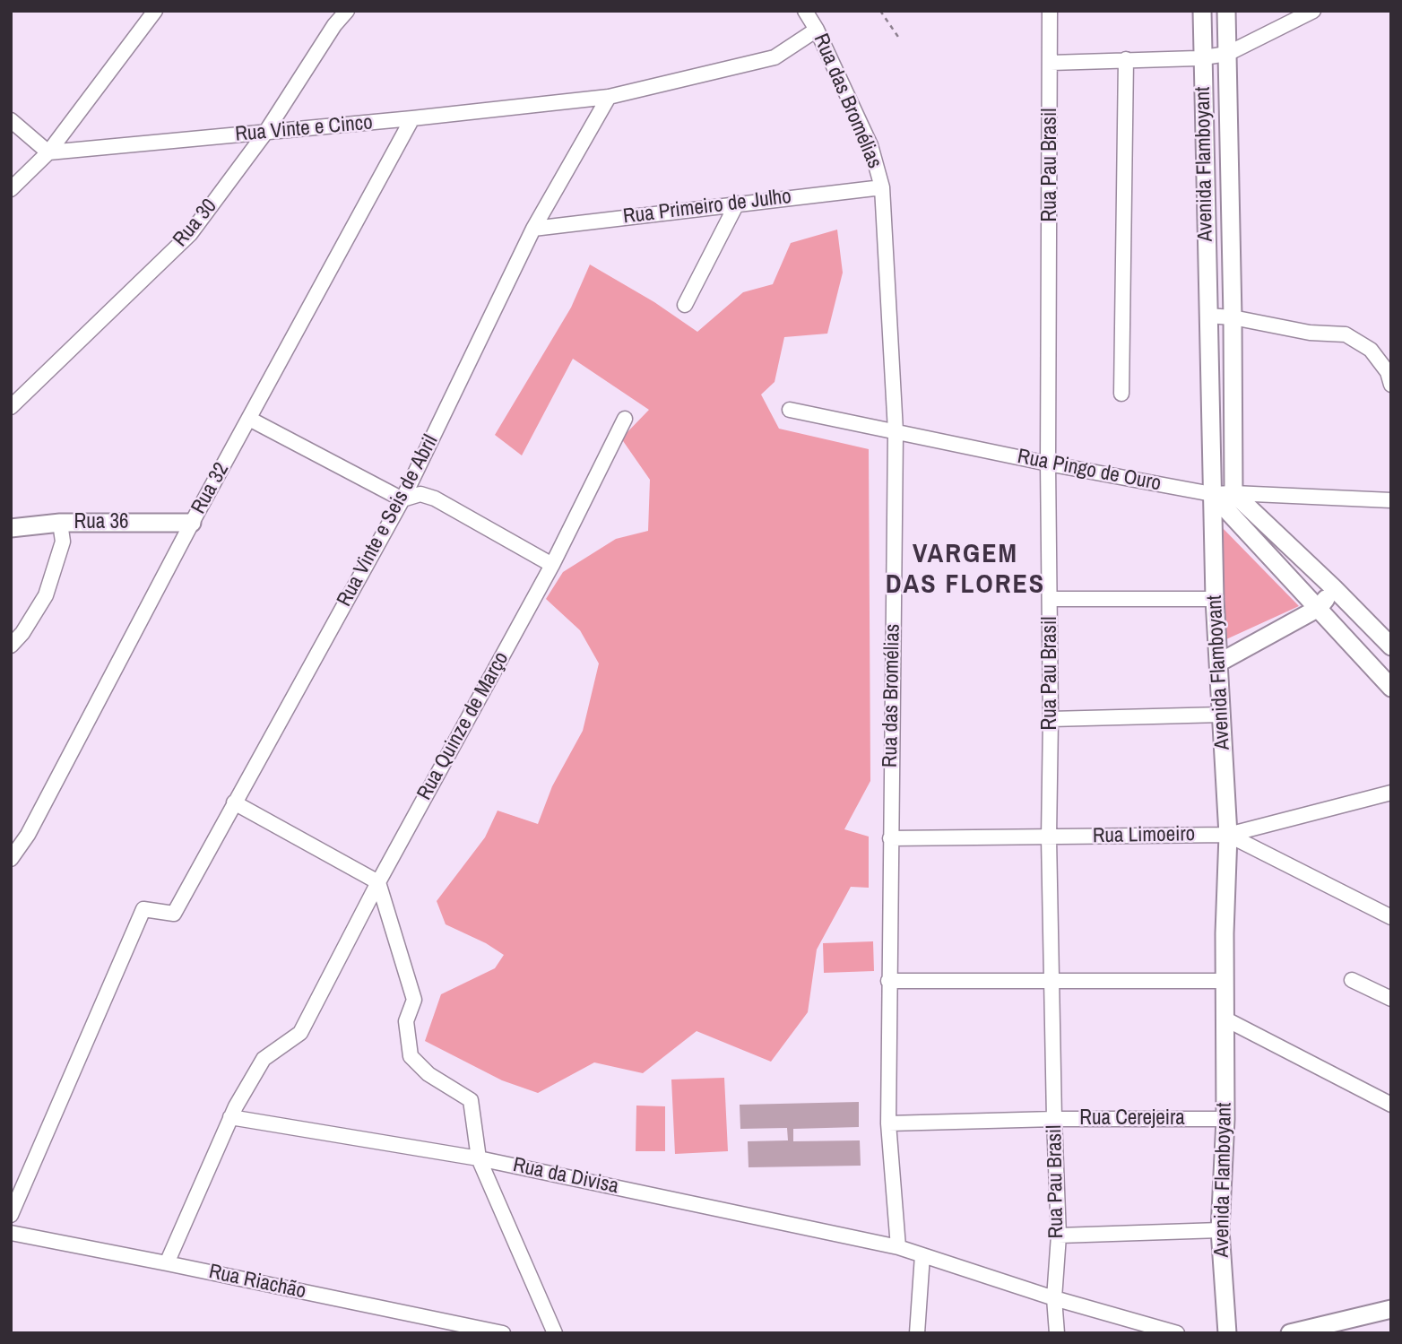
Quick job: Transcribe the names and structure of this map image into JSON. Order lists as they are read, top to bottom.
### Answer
{
  "streets": {
    "street": [
      "Rua das Bromélias",
      "Rua Vinte e Cinco",
      "Avenida Flamboyant",
      "Rua Pau Brasil",
      "Rua Primeiro de Julho",
      "Rua 30",
      "Rua Pingo de Ouro",
      "Rua 32",
      "Rua Vinte e Seis de Abril",
      "Rua 36",
      "Rua Quinze de Março",
      "Rua Limoeiro",
      "Rua Cerejeira",
      "Rua da Divisa",
      "Rua Riachão"
    ]
  },
  "crossings": [
    ["Rua das Bromélias", "Rua Vinte e Cinco"],
    ["Rua das Bromélias", "Rua Primeiro de Julho"],
    ["Rua das Bromélias", "Rua Pingo de Ouro"],
    ["Rua das Bromélias", "Rua Limoeiro"],
    ["Rua das Bromélias", "Rua Cerejeira"],
    ["Rua das Bromélias", "Rua da Divisa"],
    ["Rua Vinte e Cinco", "Rua 30"],
    ["Rua Vinte e Cinco", "Rua 32"],
    ["Rua Vinte e Cinco", "Rua Vinte e Seis de Abril"],
    ["Avenida Flamboyant", "Rua Pingo de Ouro"],
    ["Avenida Flamboyant", "Rua Limoeiro"],
    ["Avenida Flamboyant", "Rua Cerejeira"],
    ["Rua Pau Brasil", "Rua Pingo de Ouro"],
    ["Rua Pau Brasil", "Rua Limoeiro"],
    ["Rua Pau Brasil", "Rua Cerejeira"],
    ["Rua Pau Brasil", "Rua da Divisa"],
    ["Rua Primeiro de Julho", "Rua Vinte e Seis de Abril"],
    ["Rua 32", "Rua 36"],
    ["Rua Quinze de Março", "Rua da Divisa"]
  ],
  "districts": ["VARGEM DAS FLORES"]
}
